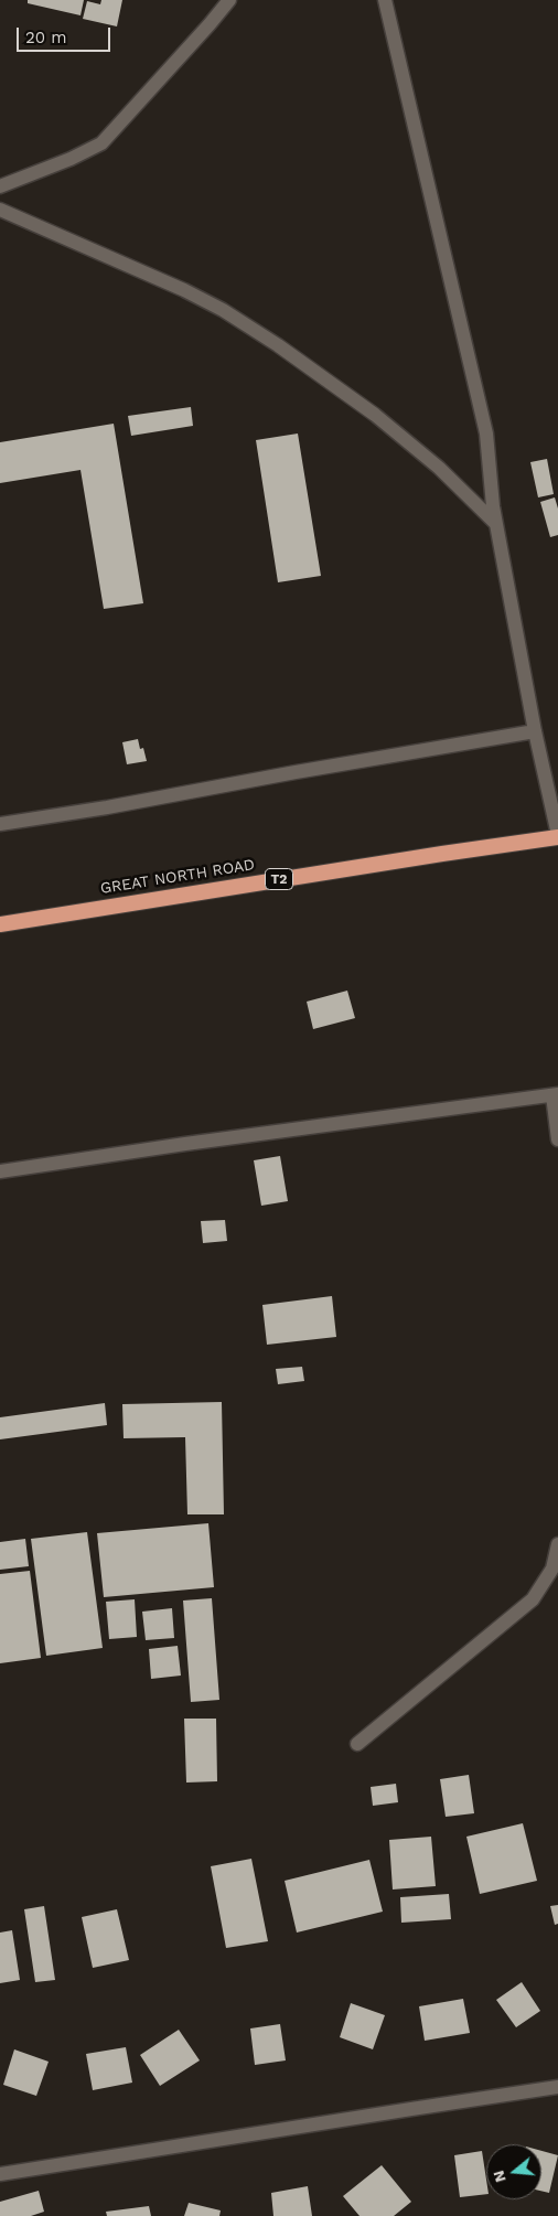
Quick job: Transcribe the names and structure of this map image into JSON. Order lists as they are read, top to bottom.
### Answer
{
  "streets": {
    "highway": ["GREAT NORTH ROAD", "T2"]
  },
  "scale_bar": "20 m",
  "north": "left"
}
